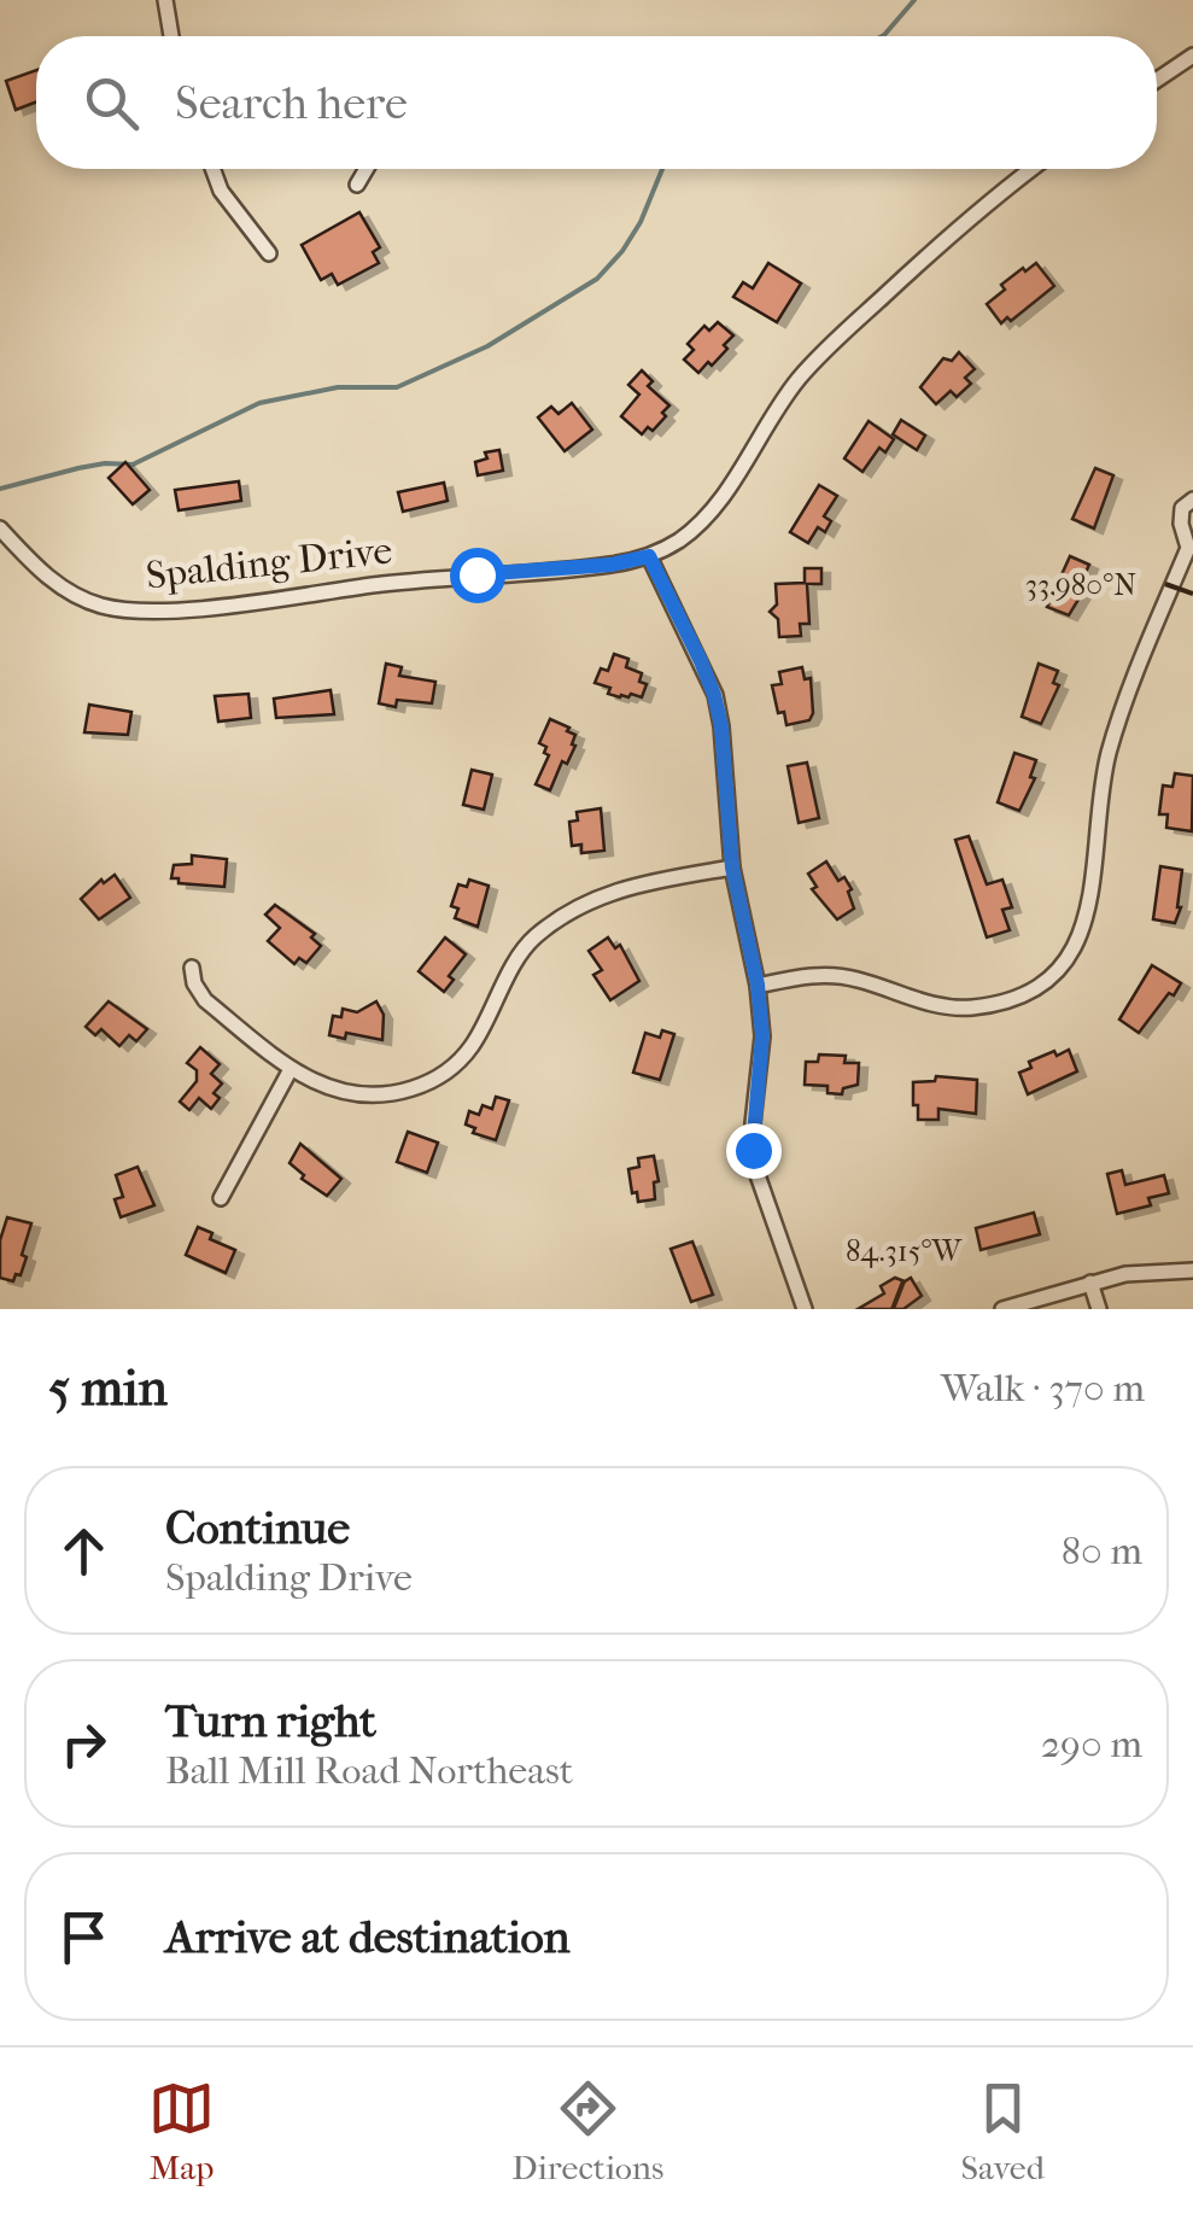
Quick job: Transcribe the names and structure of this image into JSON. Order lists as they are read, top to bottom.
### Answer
{
  "streets": {
    "street": ["Spalding Drive"]
  },
  "page": {
    "search": "Search here",
    "heading": ["5 min", "Walk · 370 m"],
    "list": [
      ["Continue", "Spalding Drive", "80 m"],
      ["Turn right", "Ball Mill Road Northeast", "290 m"],
      "Arrive at destination"
    ],
    "nav": ["Map", "Directions", "Saved"]
  },
  "coordinates": ["33.980°N", "84.315°W"]
}
